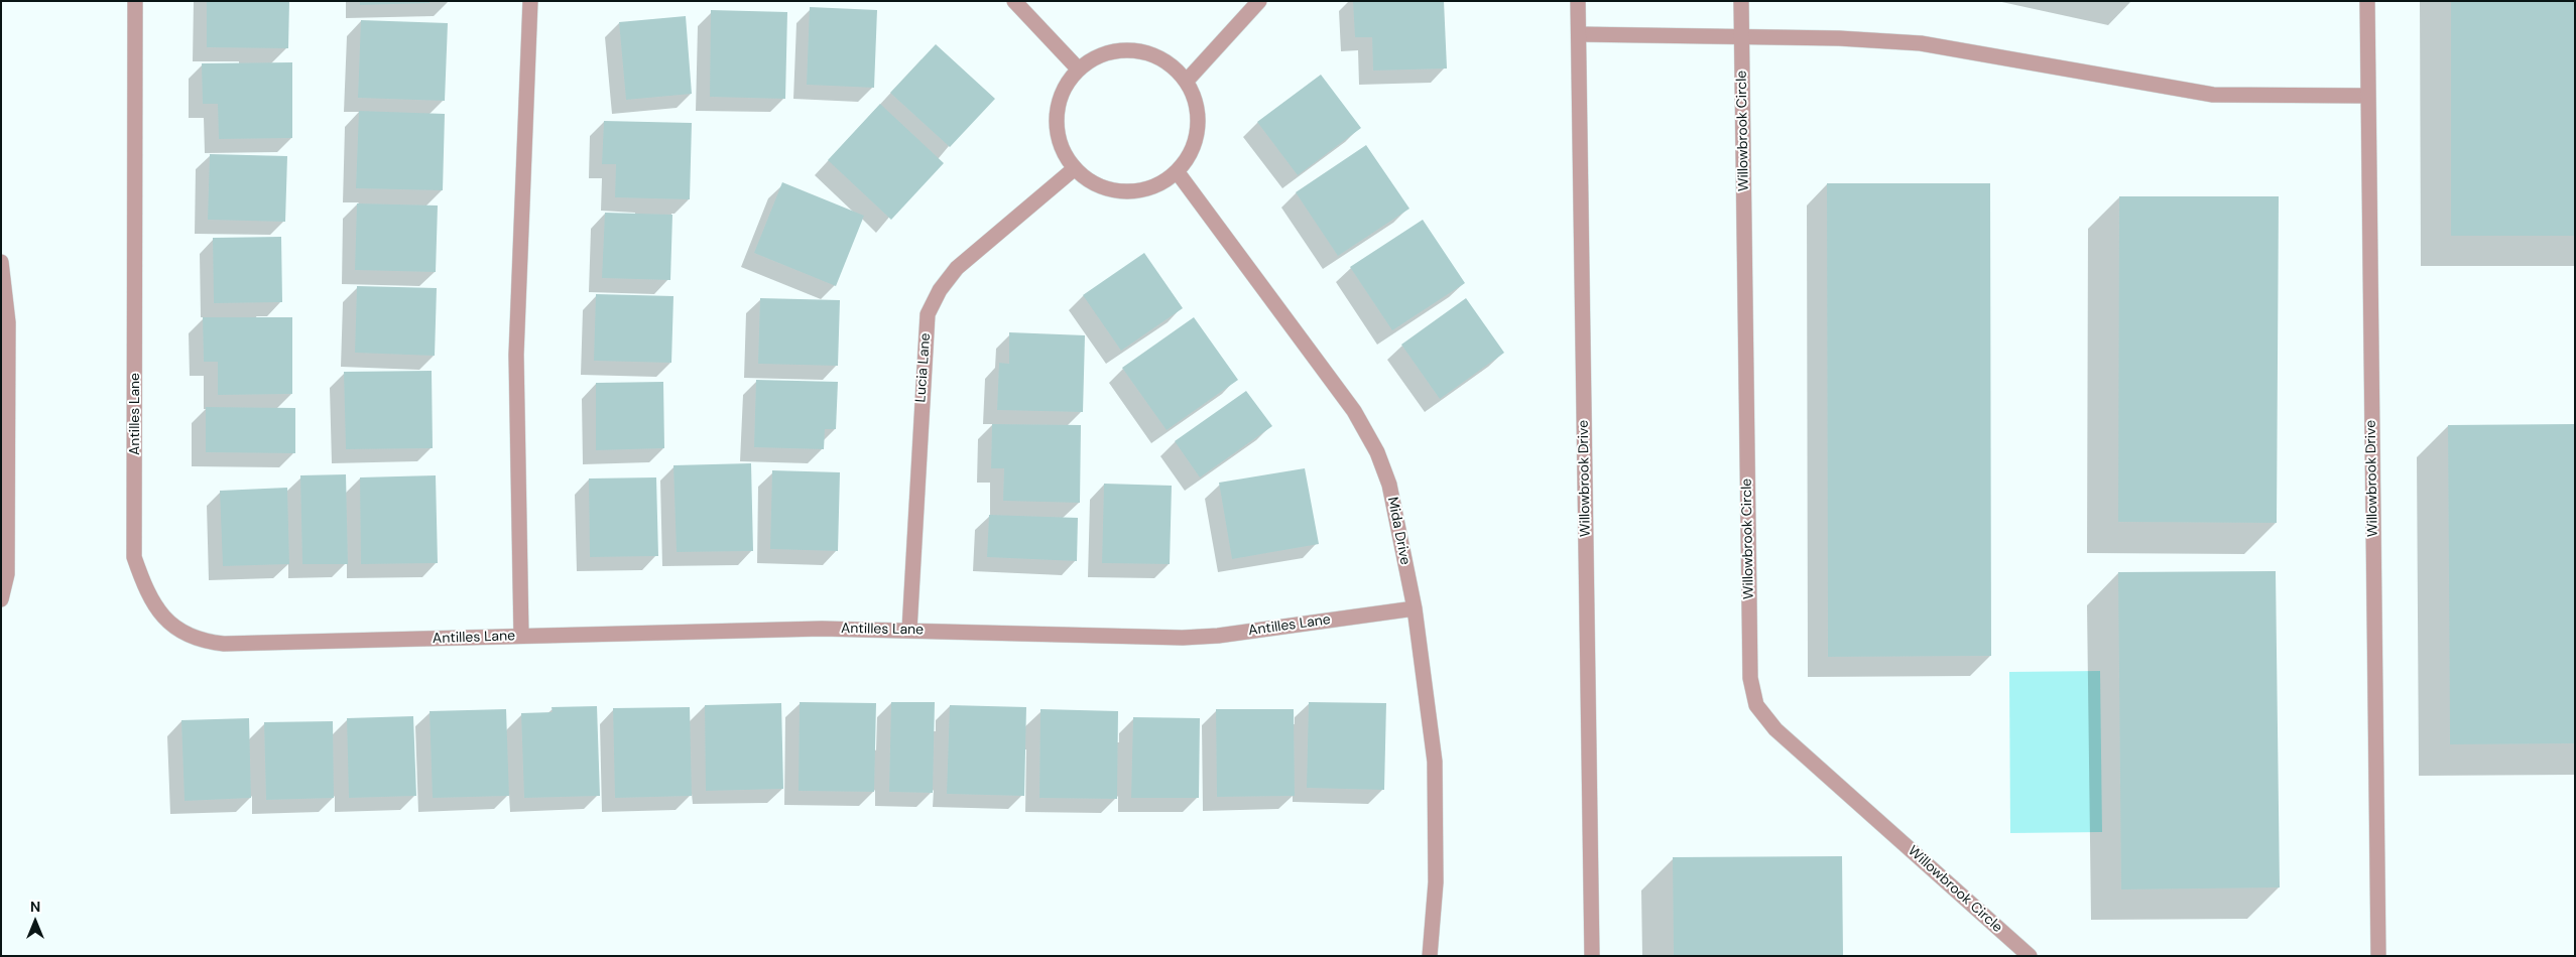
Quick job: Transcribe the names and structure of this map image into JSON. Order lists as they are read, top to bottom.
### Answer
{
  "streets": {
    "street": [
      "Willowbrook Circle",
      "Lucia Lane",
      "Antilles Lane",
      "Willowbrook Drive",
      "Mida Drive"
    ]
  },
  "crossings": [
    ["Lucia Lane", "Antilles Lane"],
    ["Lucia Lane", "Mida Drive"],
    ["Antilles Lane", "Mida Drive"]
  ],
  "north": "top"
}
